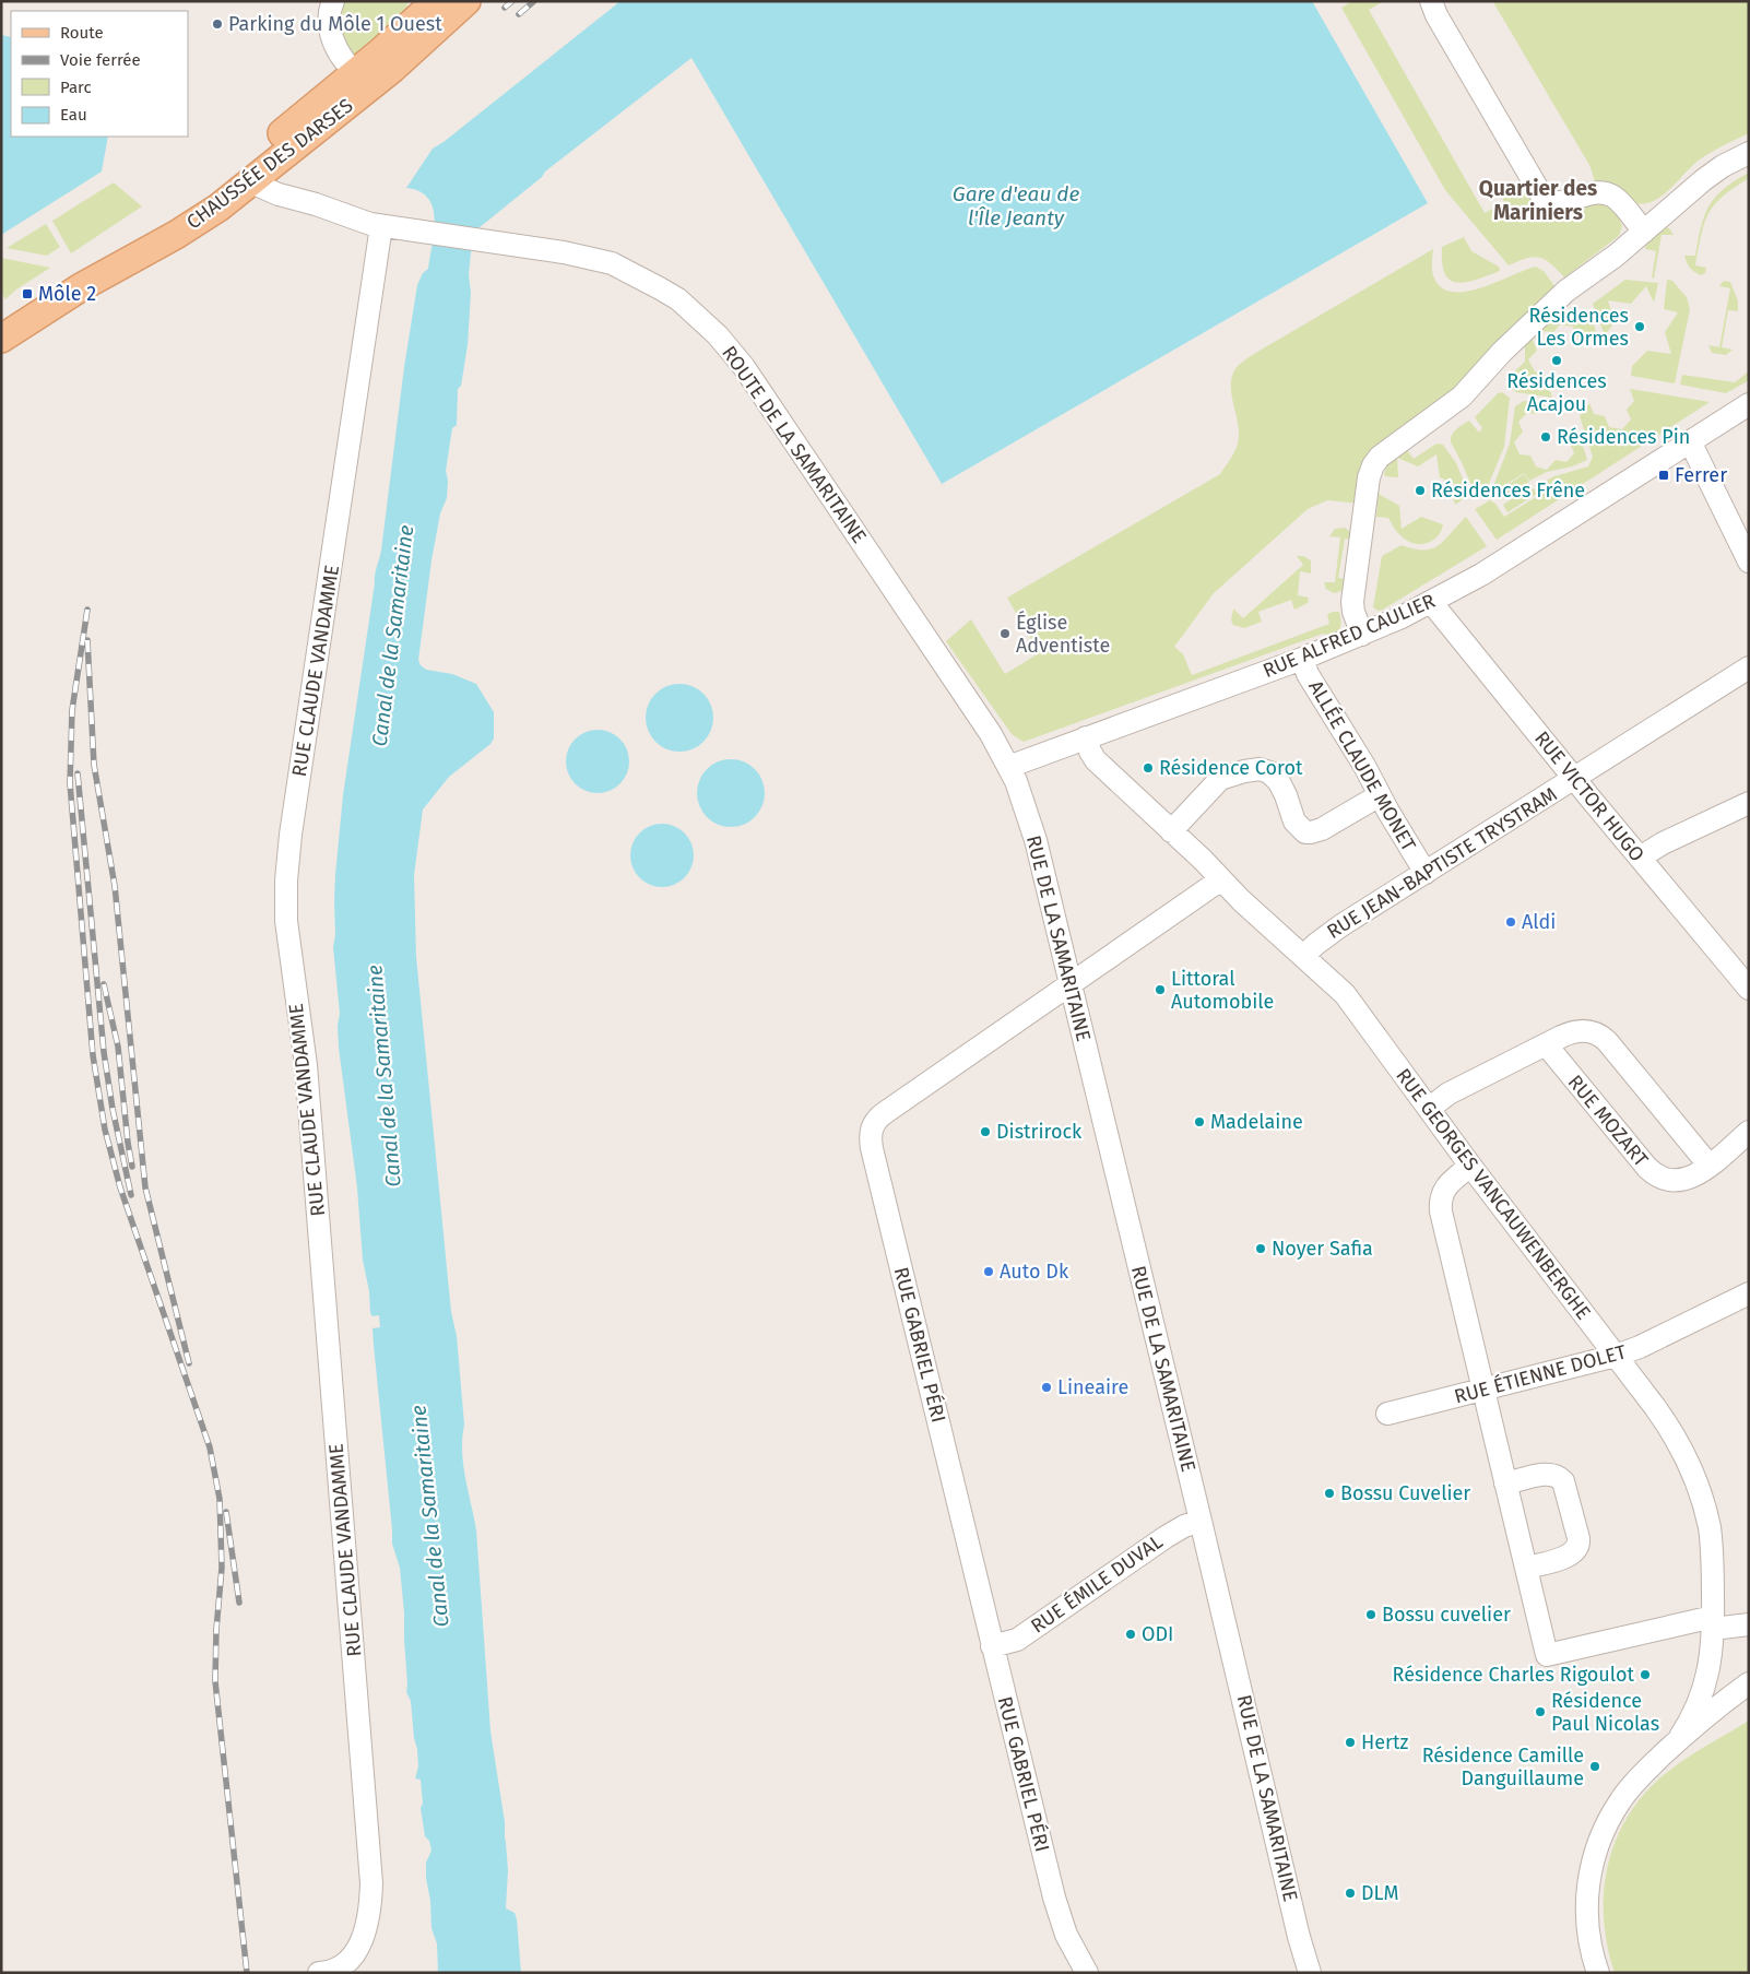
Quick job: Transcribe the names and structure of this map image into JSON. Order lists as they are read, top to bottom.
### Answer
{
  "streets": {
    "main road": ["CHAUSSÉE DES DARSES"],
    "street": [
      "ROUTE DE LA SAMARITAINE",
      "RUE ALFRED CAULIER",
      "RUE CLAUDE VANDAMME",
      "ALLÉE CLAUDE MONET",
      "RUE VICTOR HUGO",
      "RUE JEAN-BAPTISTE TRYSTRAM",
      "RUE DE LA SAMARITAINE",
      "RUE MOZART",
      "RUE GEORGES VANCAUWENBERGHE",
      "RUE GABRIEL PÉRI",
      "RUE ÉTIENNE DOLET",
      "RUE ÉMILE DUVAL"
    ]
  },
  "crossings": [
    ["ROUTE DE LA SAMARITAINE", "RUE ALFRED CAULIER"],
    ["ROUTE DE LA SAMARITAINE", "RUE CLAUDE VANDAMME"],
    ["ROUTE DE LA SAMARITAINE", "RUE DE LA SAMARITAINE"],
    ["RUE ALFRED CAULIER", "ALLÉE CLAUDE MONET"],
    ["RUE ALFRED CAULIER", "RUE VICTOR HUGO"],
    ["RUE ALFRED CAULIER", "RUE DE LA SAMARITAINE"],
    ["RUE ALFRED CAULIER", "RUE GEORGES VANCAUWENBERGHE"],
    ["ALLÉE CLAUDE MONET", "RUE JEAN-BAPTISTE TRYSTRAM"],
    ["RUE VICTOR HUGO", "RUE JEAN-BAPTISTE TRYSTRAM"],
    ["RUE JEAN-BAPTISTE TRYSTRAM", "RUE GEORGES VANCAUWENBERGHE"],
    ["RUE DE LA SAMARITAINE", "RUE GABRIEL PÉRI"],
    ["RUE DE LA SAMARITAINE", "RUE ÉMILE DUVAL"],
    ["RUE GEORGES VANCAUWENBERGHE", "RUE GABRIEL PÉRI"],
    ["RUE GEORGES VANCAUWENBERGHE", "RUE ÉTIENNE DOLET"],
    ["RUE GABRIEL PÉRI", "RUE ÉMILE DUVAL"]
  ],
  "districts": ["Quartier des Mariniers"],
  "water": ["Gare d'eau de l'Île Jeanty", "Canal de la Samaritaine"],
  "places": {
    "other": [
      "Parking du Môle 1 Ouest",
      "Résidences Les Ormes",
      "Résidences Acajou",
      "Résidences Pin",
      "Résidences Frêne",
      "Église Adventiste",
      "Résidence Corot",
      "Aldi",
      "Littoral Automobile",
      "Madelaine",
      "Distrirock",
      "Noyer Safia",
      "Auto Dk",
      "Lineaire",
      "Bossu Cuvelier",
      "Bossu cuvelier",
      "ODI",
      "Résidence Charles Rigoulot",
      "Résidence Paul Nicolas",
      "Hertz",
      "Résidence Camille Danguillaume",
      "DLM"
    ],
    "transit": ["Môle 2", "Ferrer"]
  },
  "legend": [
    "Route",
    "Voie ferrée",
    "Parc",
    "Eau"
  ]
}
